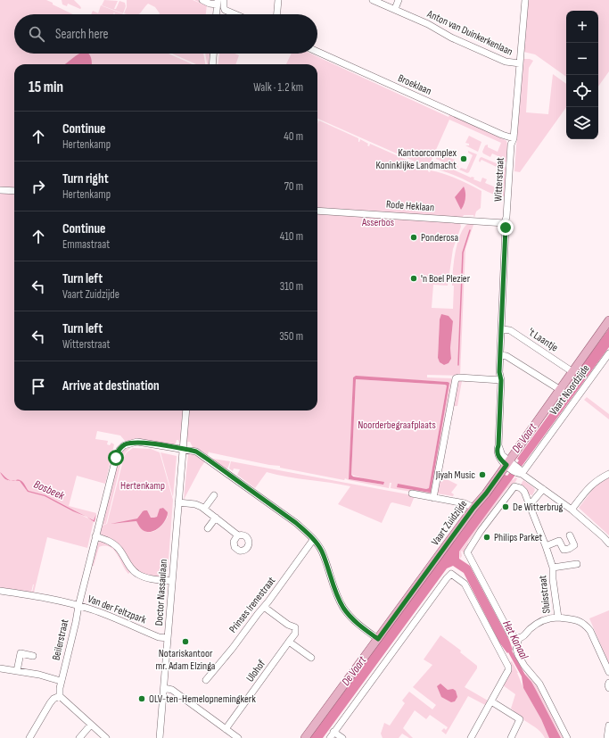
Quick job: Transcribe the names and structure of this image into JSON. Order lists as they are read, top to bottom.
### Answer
{
  "streets": {
    "main road": ["Vaart Zuidzijde"],
    "street": [
      "Anton van Duinkerkenlaan",
      "Broeklaan",
      "Witterstraat",
      "Rode Heklaan",
      "'t Laantje",
      "Vaart Noordzijde",
      "Doctor Nassaulaan",
      "Sluisstraat",
      "Prinses Irenestraat",
      "Van der Feltzpark",
      "Beilerstraat",
      "Ulohof"
    ]
  },
  "crossings": [
    ["Anton van Duinkerkenlaan", "Witterstraat"],
    ["Broeklaan", "Witterstraat"],
    ["Witterstraat", "Rode Heklaan"],
    ["Witterstraat", "'t Laantje"],
    ["Witterstraat", "Vaart Noordzijde"],
    ["Witterstraat", "Vaart Zuidzijde"],
    ["'t Laantje", "Vaart Zuidzijde"],
    ["Vaart Noordzijde", "Vaart Zuidzijde"],
    ["Doctor Nassaulaan", "Van der Feltzpark"],
    ["Prinses Irenestraat", "Ulohof"],
    ["Van der Feltzpark", "Beilerstraat"]
  ],
  "water": ["De Vaart", "Bosbeek", "Het Kanaal"],
  "parks": ["Asserbos", "Noorderbegraafplaats", "Hertenkamp"],
  "places": [
    "Kantoorcomplex Koninklijke Landmacht",
    "Ponderosa",
    "'n Boel Plezier",
    "Jiyah Music",
    "De Witterbrug",
    "Philips Parket",
    "Notariskantoor mr. Adam Elzinga",
    "OLV-ten-Hemelopnemingkerk"
  ],
  "page": {
    "map_buttons": ["+", "−"],
    "search": "Search here",
    "heading": ["15 min", "Walk · 1.2 km"],
    "list": [
      ["Continue", "Hertenkamp", "40 m"],
      ["Turn right", "Hertenkamp", "70 m"],
      ["Continue", "Emmastraat", "410 m"],
      ["Turn left", "Vaart Zuidzijde", "310 m"],
      ["Turn left", "Witterstraat", "350 m"],
      "Arrive at destination"
    ]
  }
}
